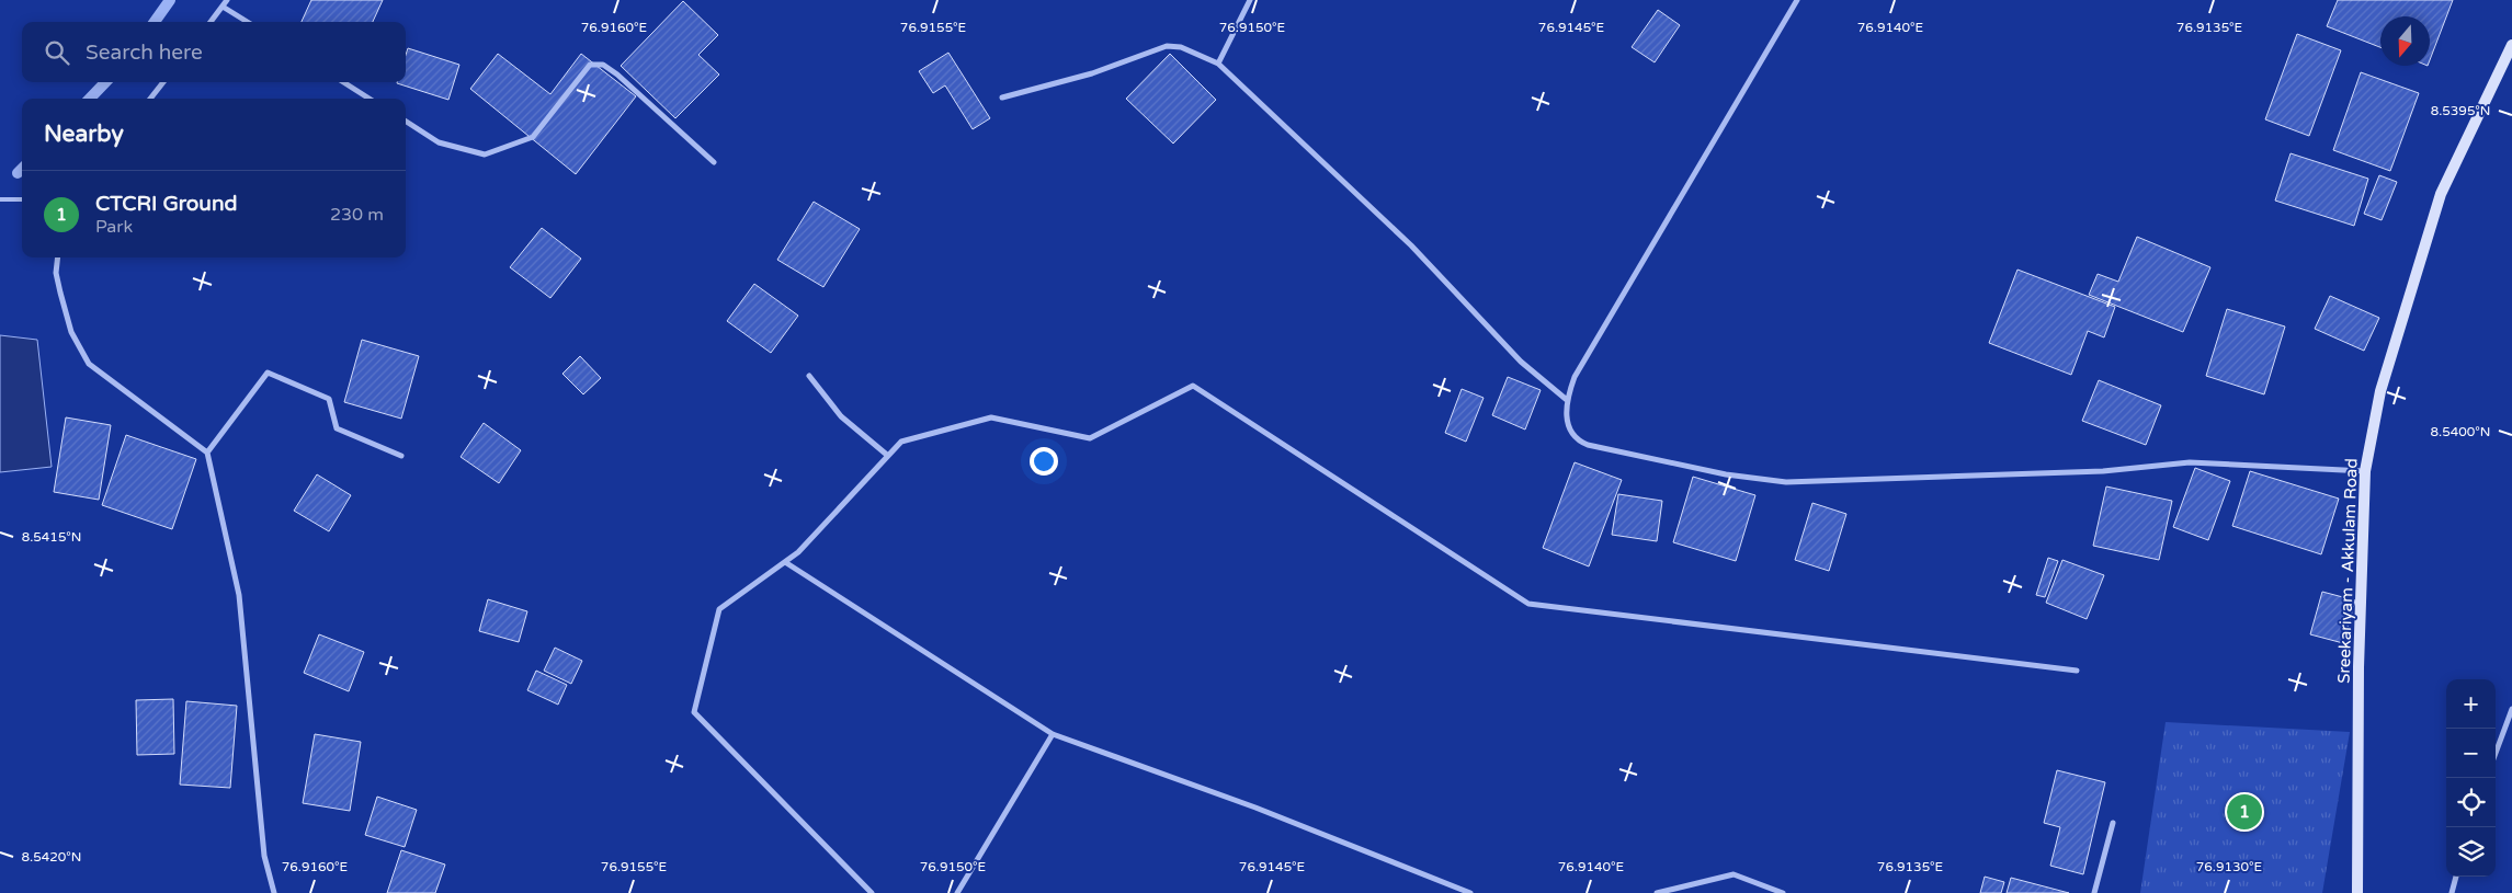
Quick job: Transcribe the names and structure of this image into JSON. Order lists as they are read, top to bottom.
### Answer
{
  "streets": {
    "main road": ["Sreekariyam - Akkulam Road"]
  },
  "north": "bottom",
  "page": {
    "search": "Search here",
    "heading": "Nearby",
    "list": [
      {
        "mark": "1",
        "name": "CTCRI Ground",
        "note": "Park",
        "value": "230 m"
      }
    ],
    "map_buttons": ["+", "−"],
    "pins": "1"
  },
  "coordinates": [
    "76.9160°E",
    "76.9155°E",
    "76.9150°E",
    "76.9145°E",
    "76.9140°E",
    "76.9135°E",
    "8.5395°N",
    "8.5400°N",
    "8.5415°N",
    "8.5420°N",
    "76.9130°E"
  ]
}
